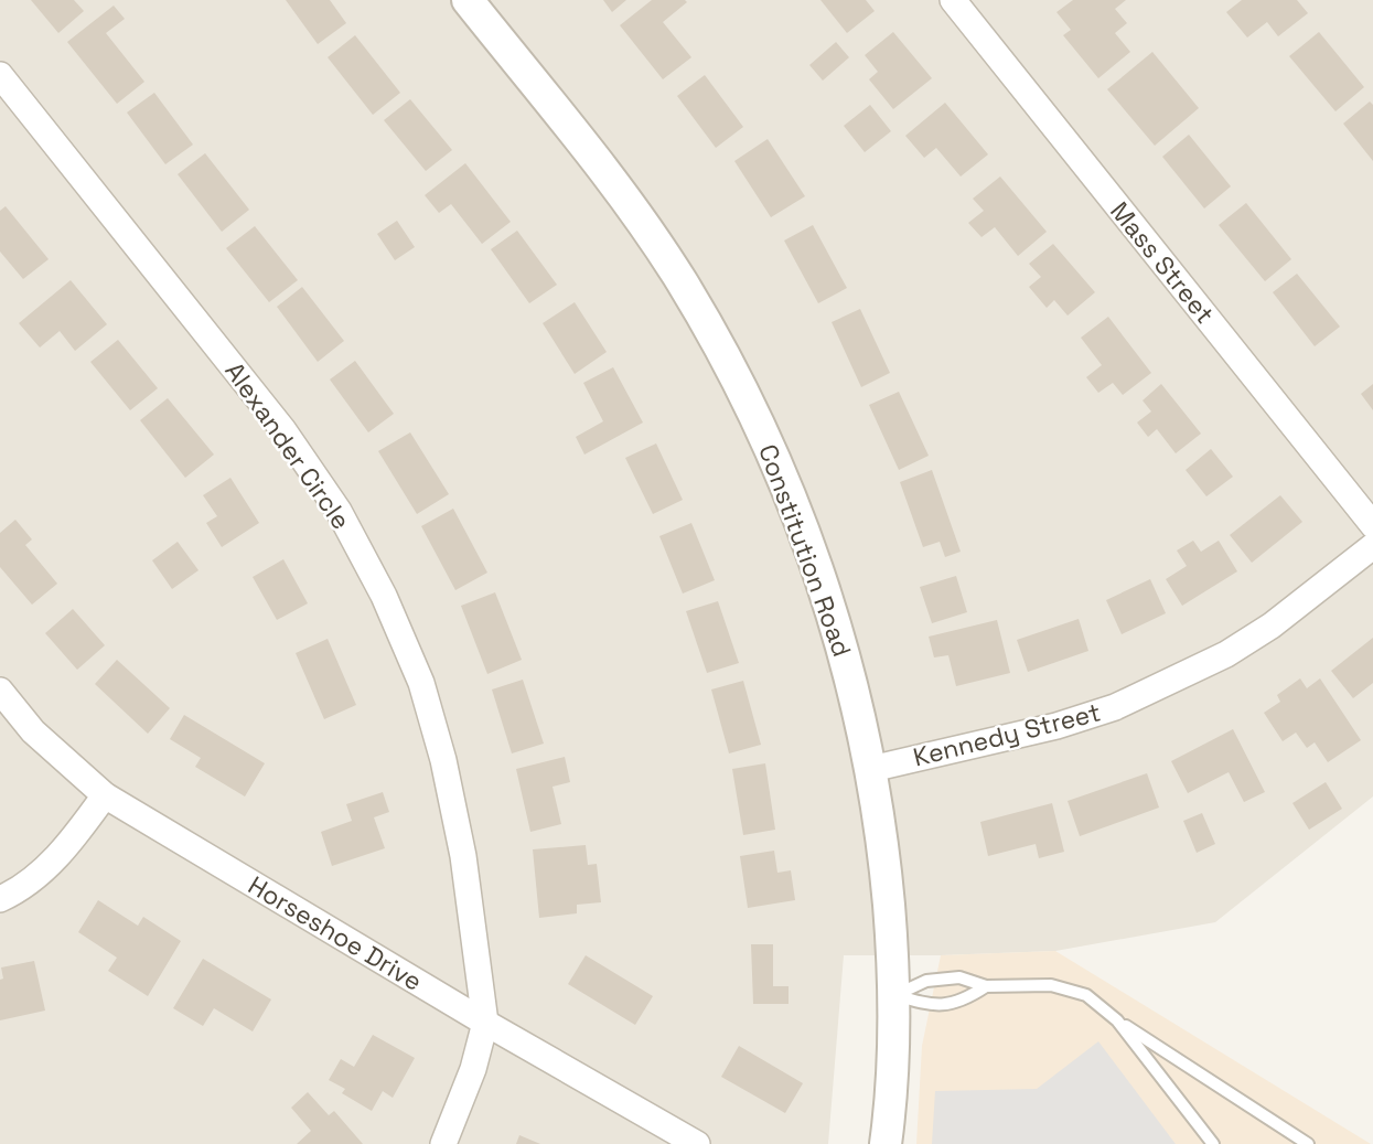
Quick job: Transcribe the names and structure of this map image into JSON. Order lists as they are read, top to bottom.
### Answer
{
  "streets": {
    "street": [
      "Mass Street",
      "Alexander Circle",
      "Constitution Road",
      "Kennedy Street",
      "Horseshoe Drive"
    ]
  },
  "crossings": [
    ["Alexander Circle", "Horseshoe Drive"],
    ["Constitution Road", "Kennedy Street"]
  ]
}
